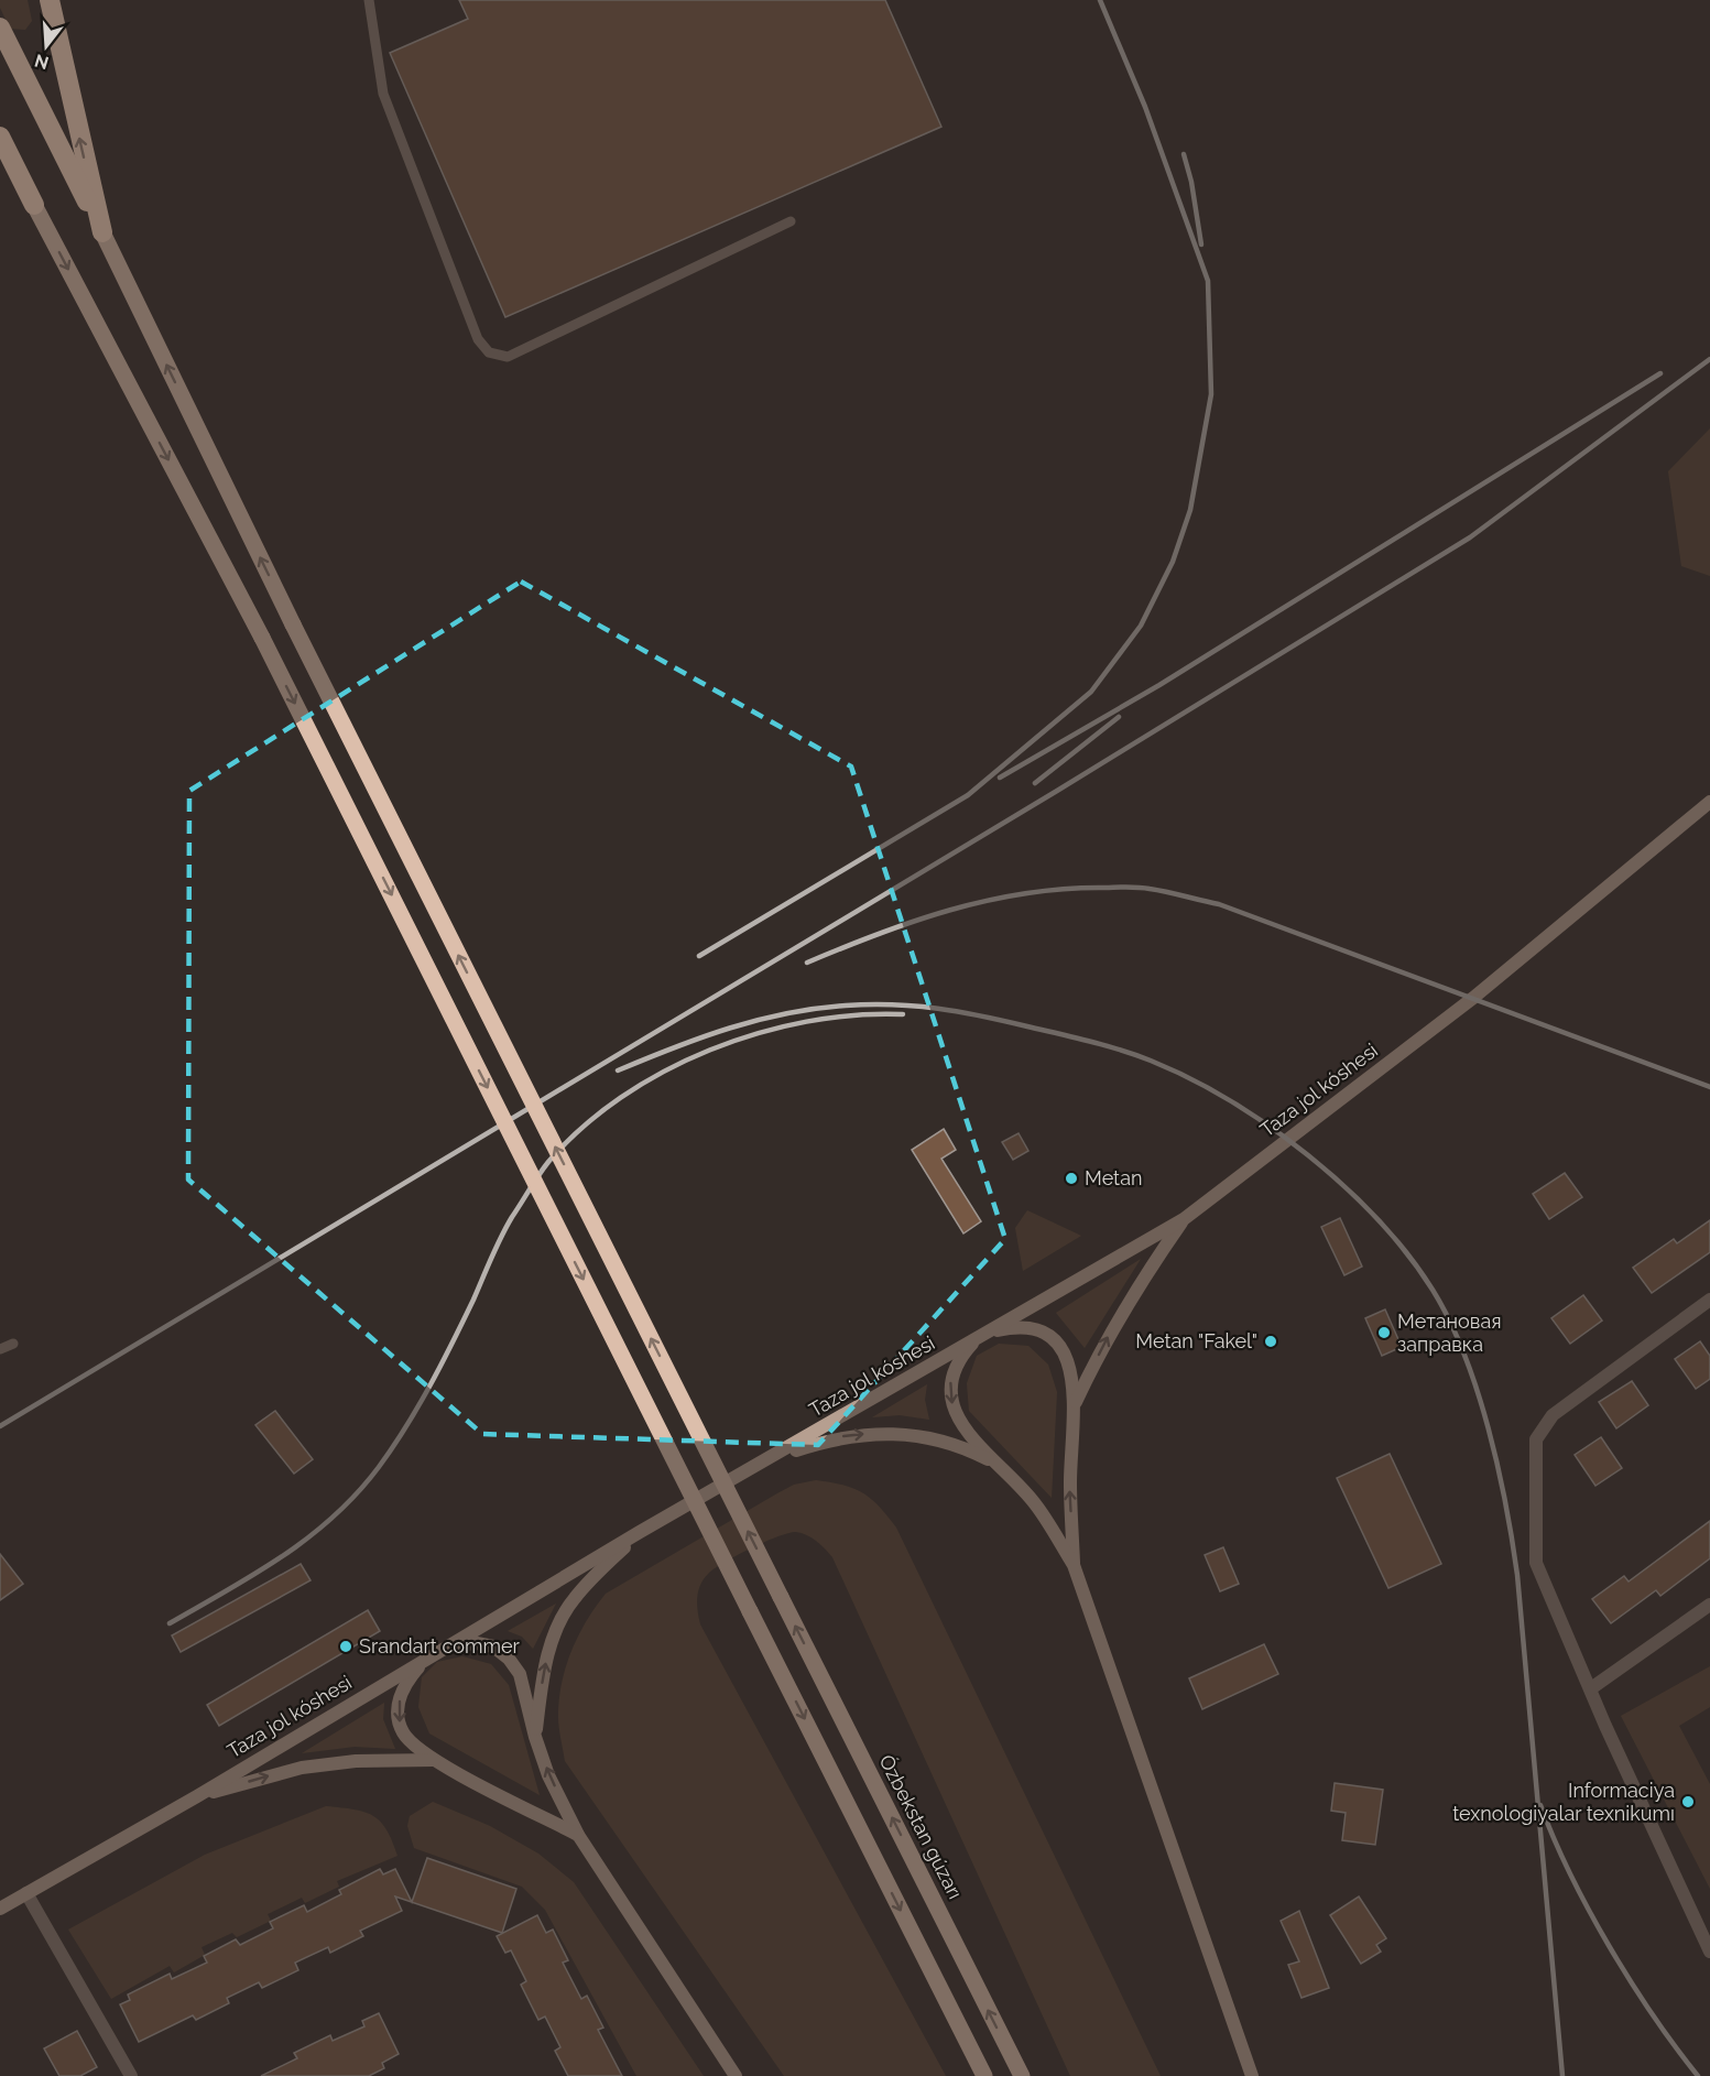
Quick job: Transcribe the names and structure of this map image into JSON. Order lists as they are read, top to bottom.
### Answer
{
  "streets": {
    "main road": ["Taza jol kóshesi", "Ózbekstan gúzarı"]
  },
  "places": [
    "Metan",
    "Метановая заправка",
    "Metan \"Fakel\"",
    "Srandart commer",
    "Informaciya texnologiyalar texnikumı"
  ],
  "north": "bottom"
}
